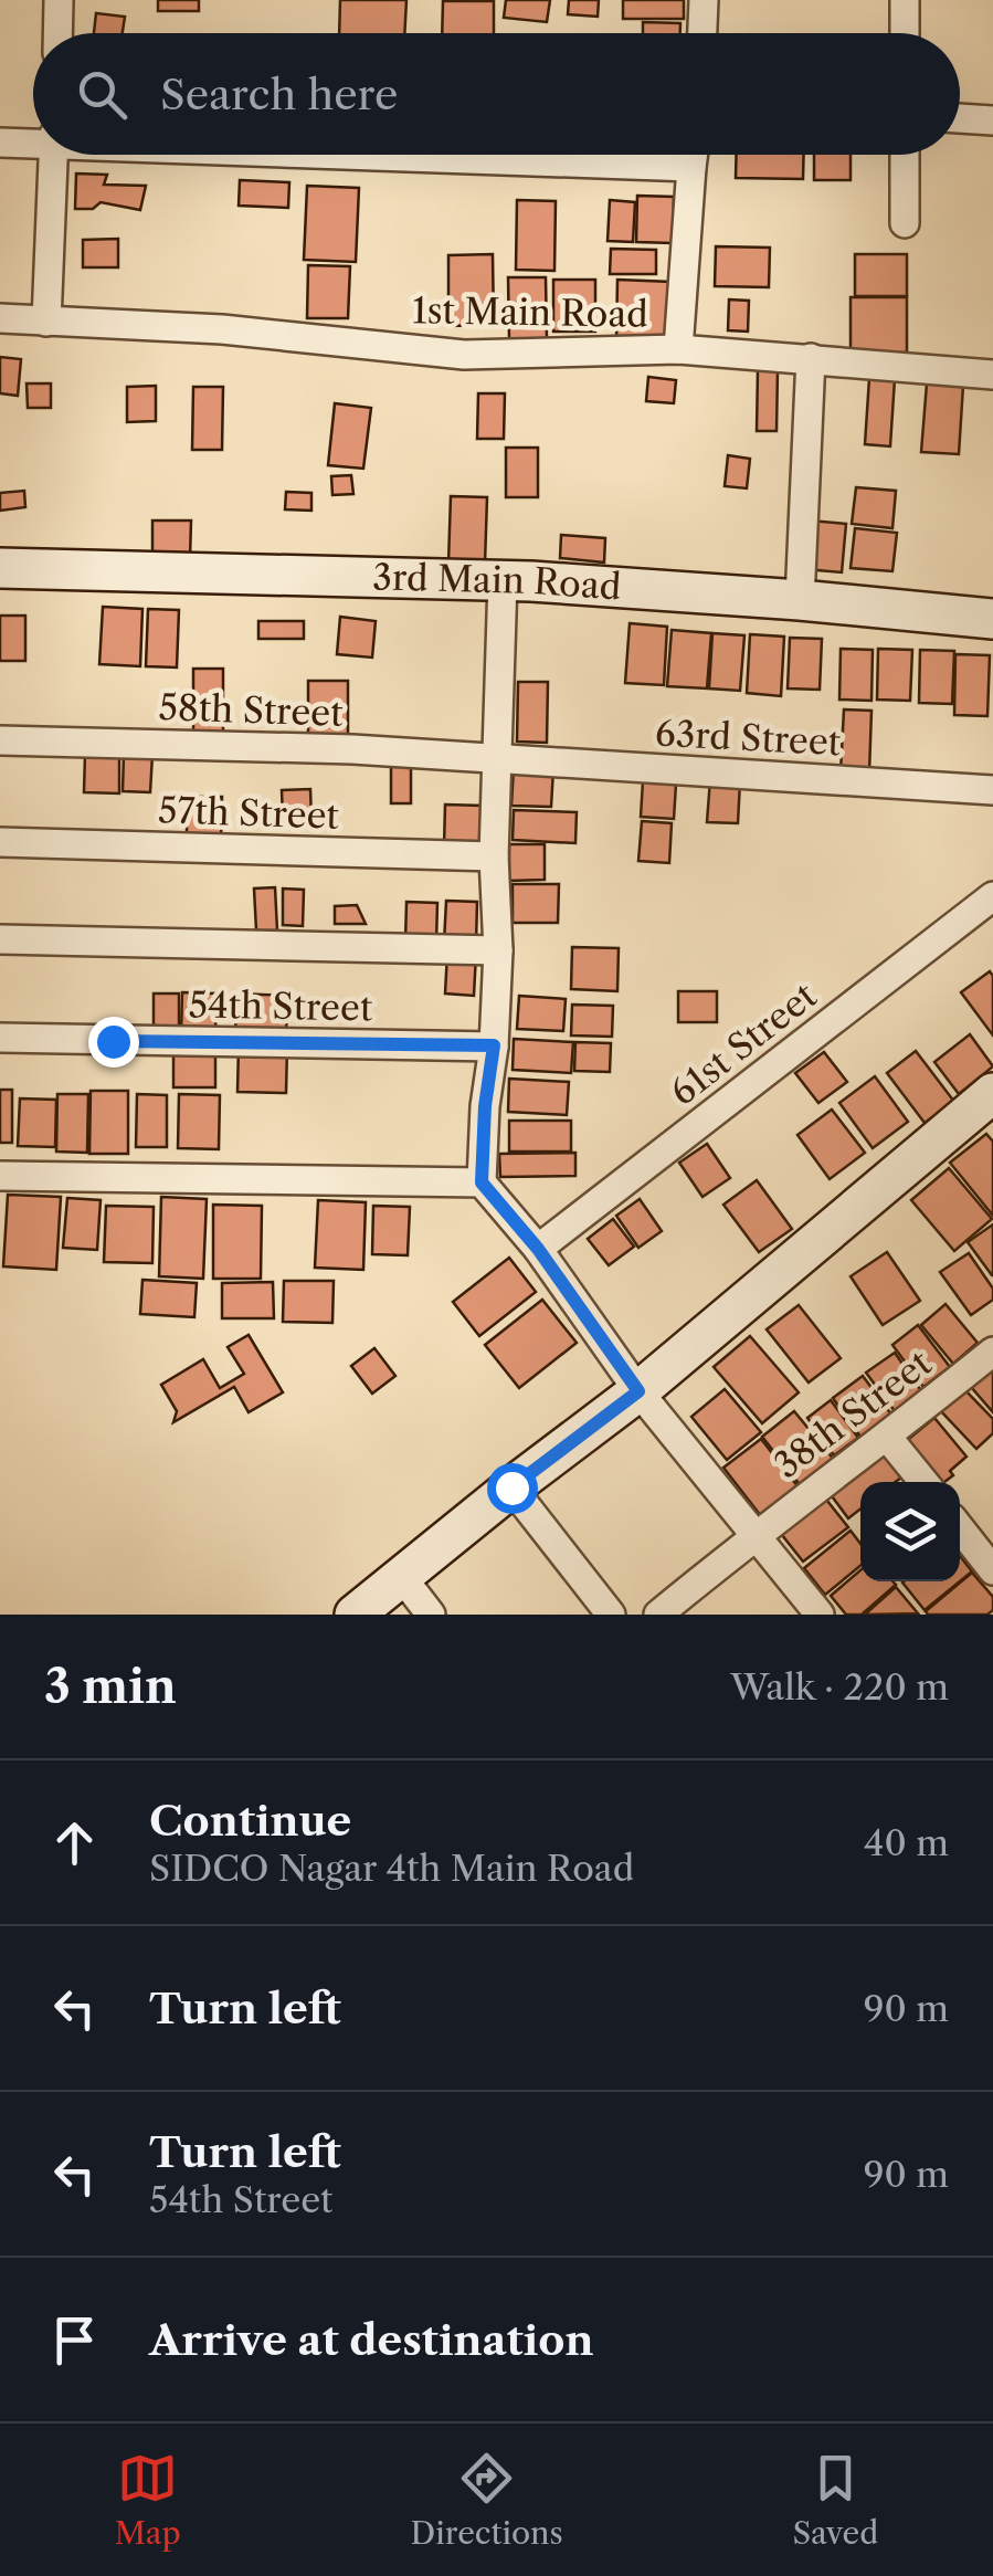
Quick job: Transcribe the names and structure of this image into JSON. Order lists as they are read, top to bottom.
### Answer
{
  "streets": {
    "street": [
      "1st Main Road",
      "3rd Main Road",
      "58th Street",
      "63rd Street",
      "57th Street",
      "54th Street",
      "61st Street",
      "38th Street"
    ]
  },
  "crossings": [
    ["58th Street", "63rd Street"]
  ],
  "page": {
    "search": "Search here",
    "heading": ["3 min", "Walk · 220 m"],
    "list": [
      ["Continue", "SIDCO Nagar 4th Main Road", "40 m"],
      ["Turn left", "90 m"],
      ["Turn left", "54th Street", "90 m"],
      "Arrive at destination"
    ],
    "nav": ["Map", "Directions", "Saved"]
  }
}
